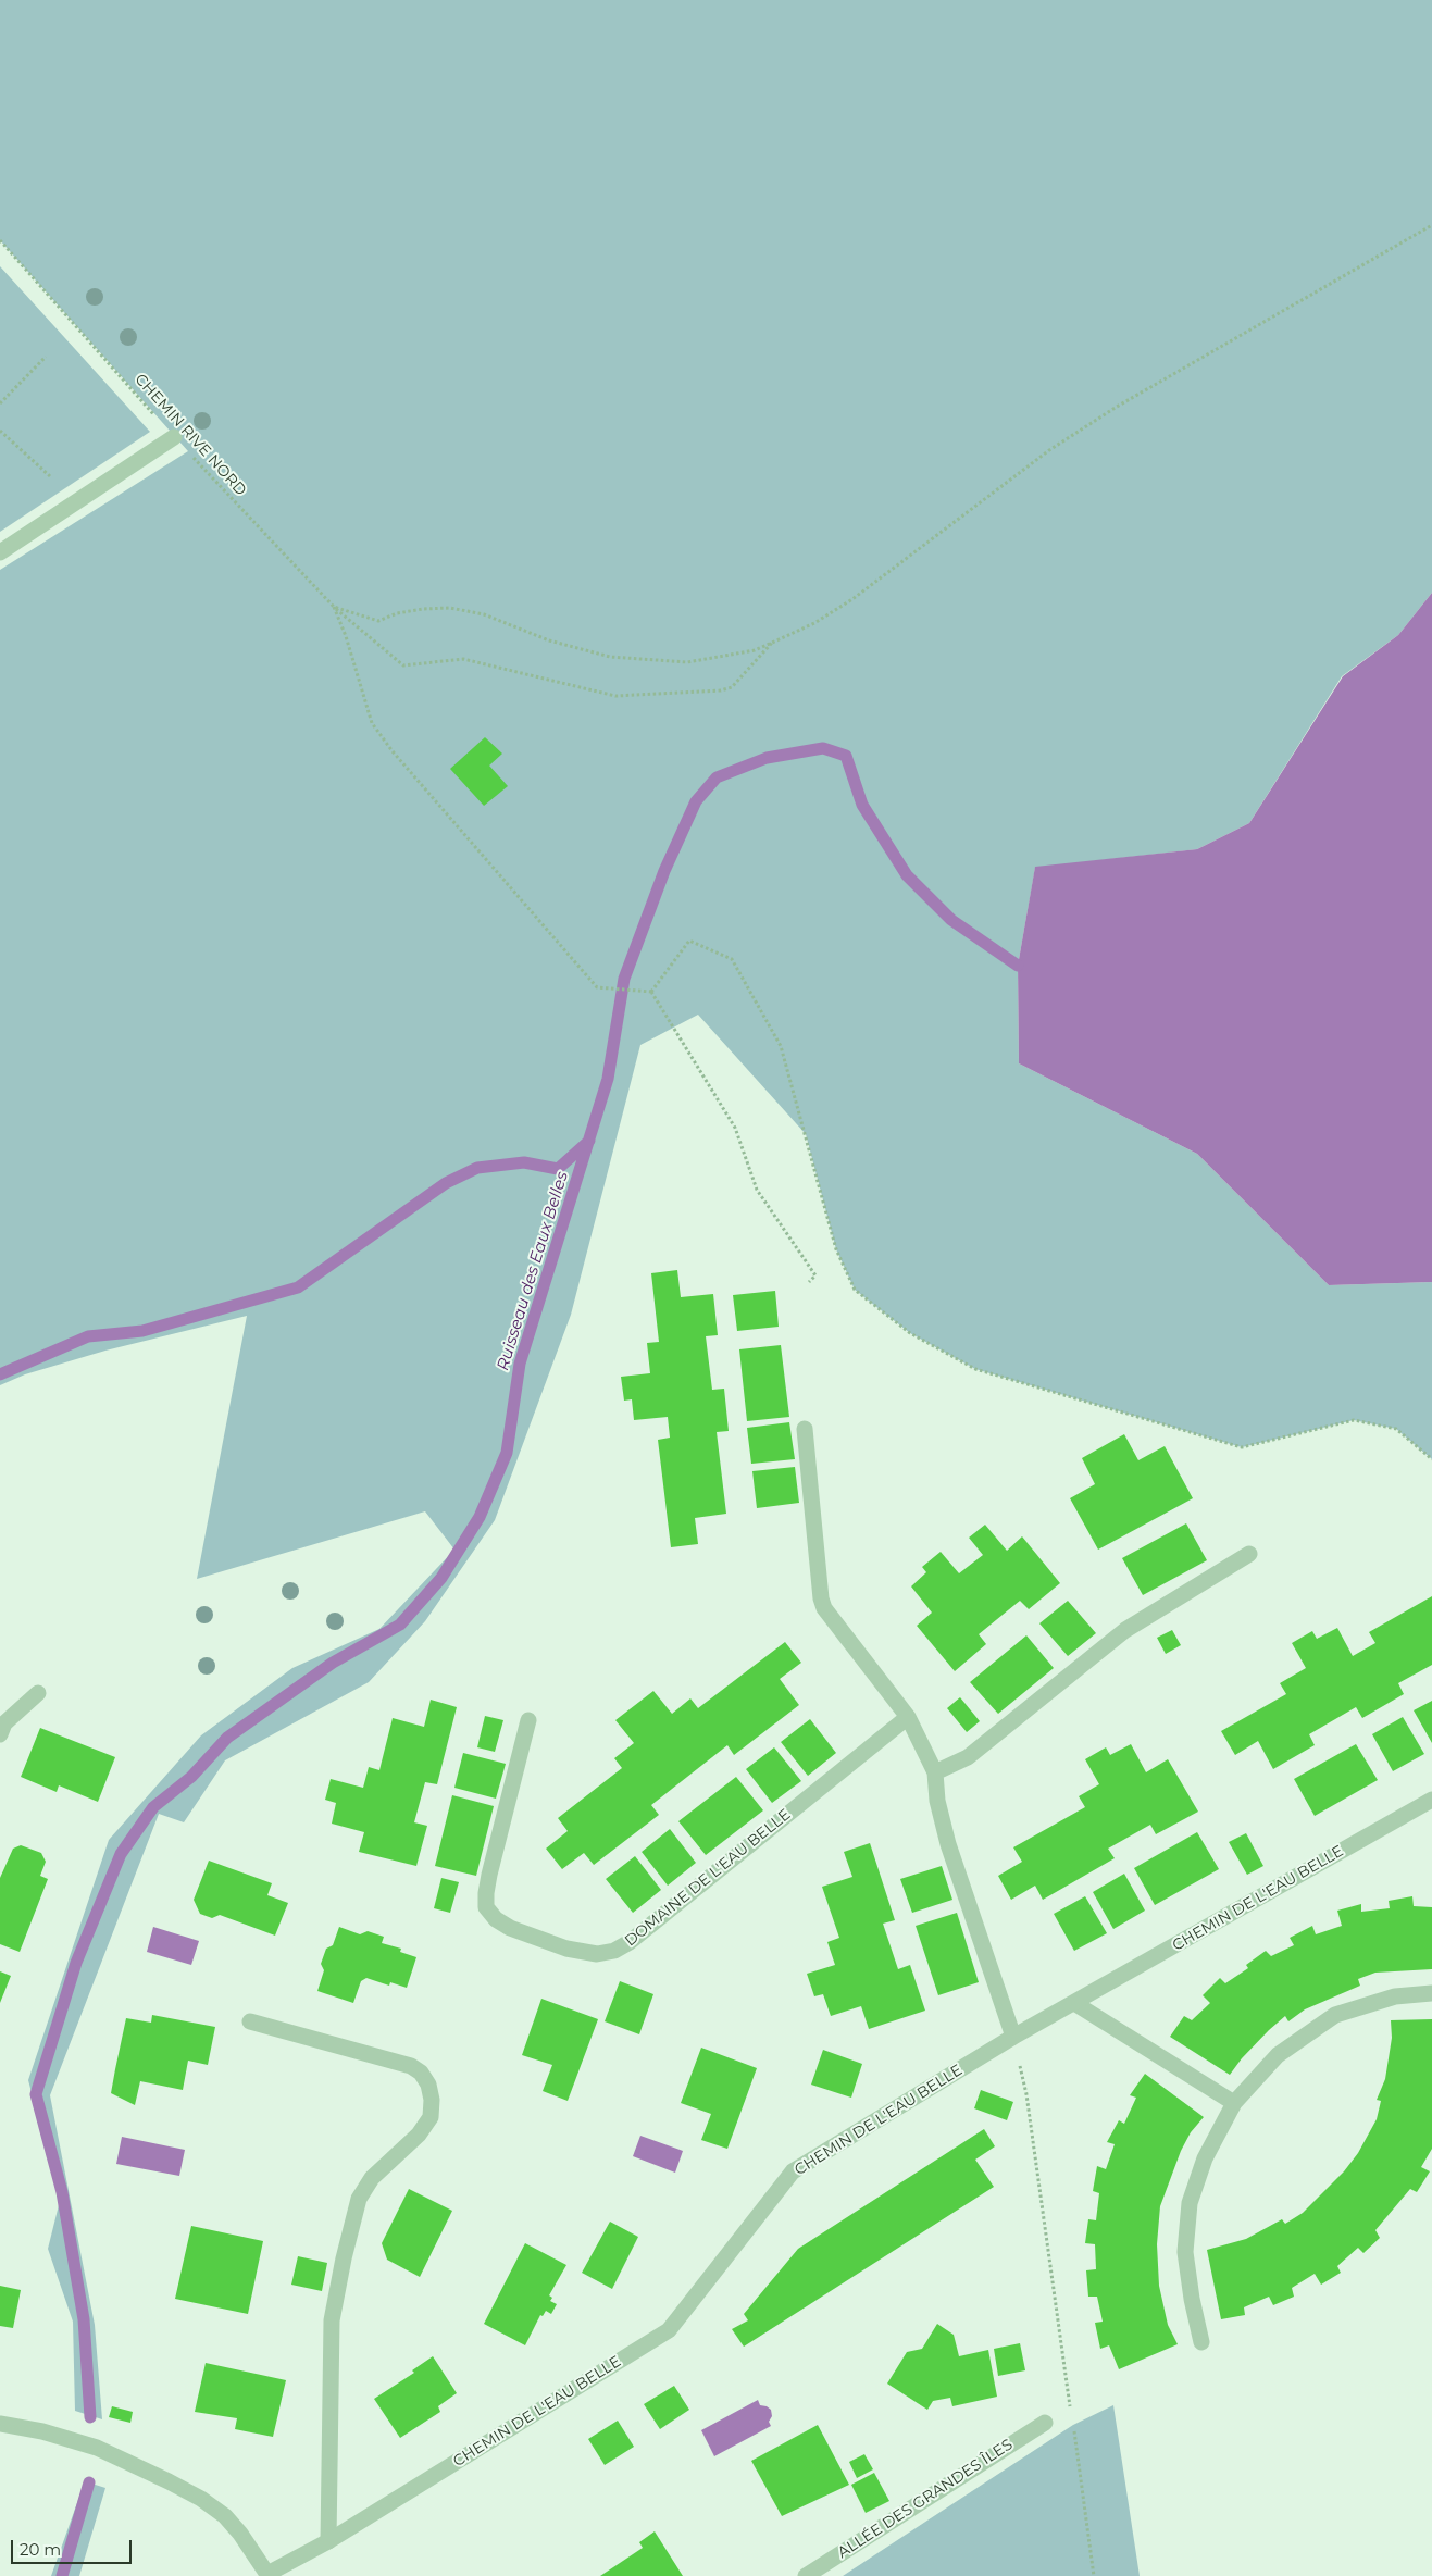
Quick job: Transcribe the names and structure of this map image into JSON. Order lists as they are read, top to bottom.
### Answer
{
  "streets": {
    "street": ["DOMAINE DE L'EAU BELLE", "CHEMIN DE L'EAU BELLE", "ALLÉE DES GRANDES ÎLES"],
    "path": ["CHEMIN RIVE NORD"]
  },
  "water": ["Ruisseau des Eaux Belles"],
  "scale_bar": "20 m"
}
